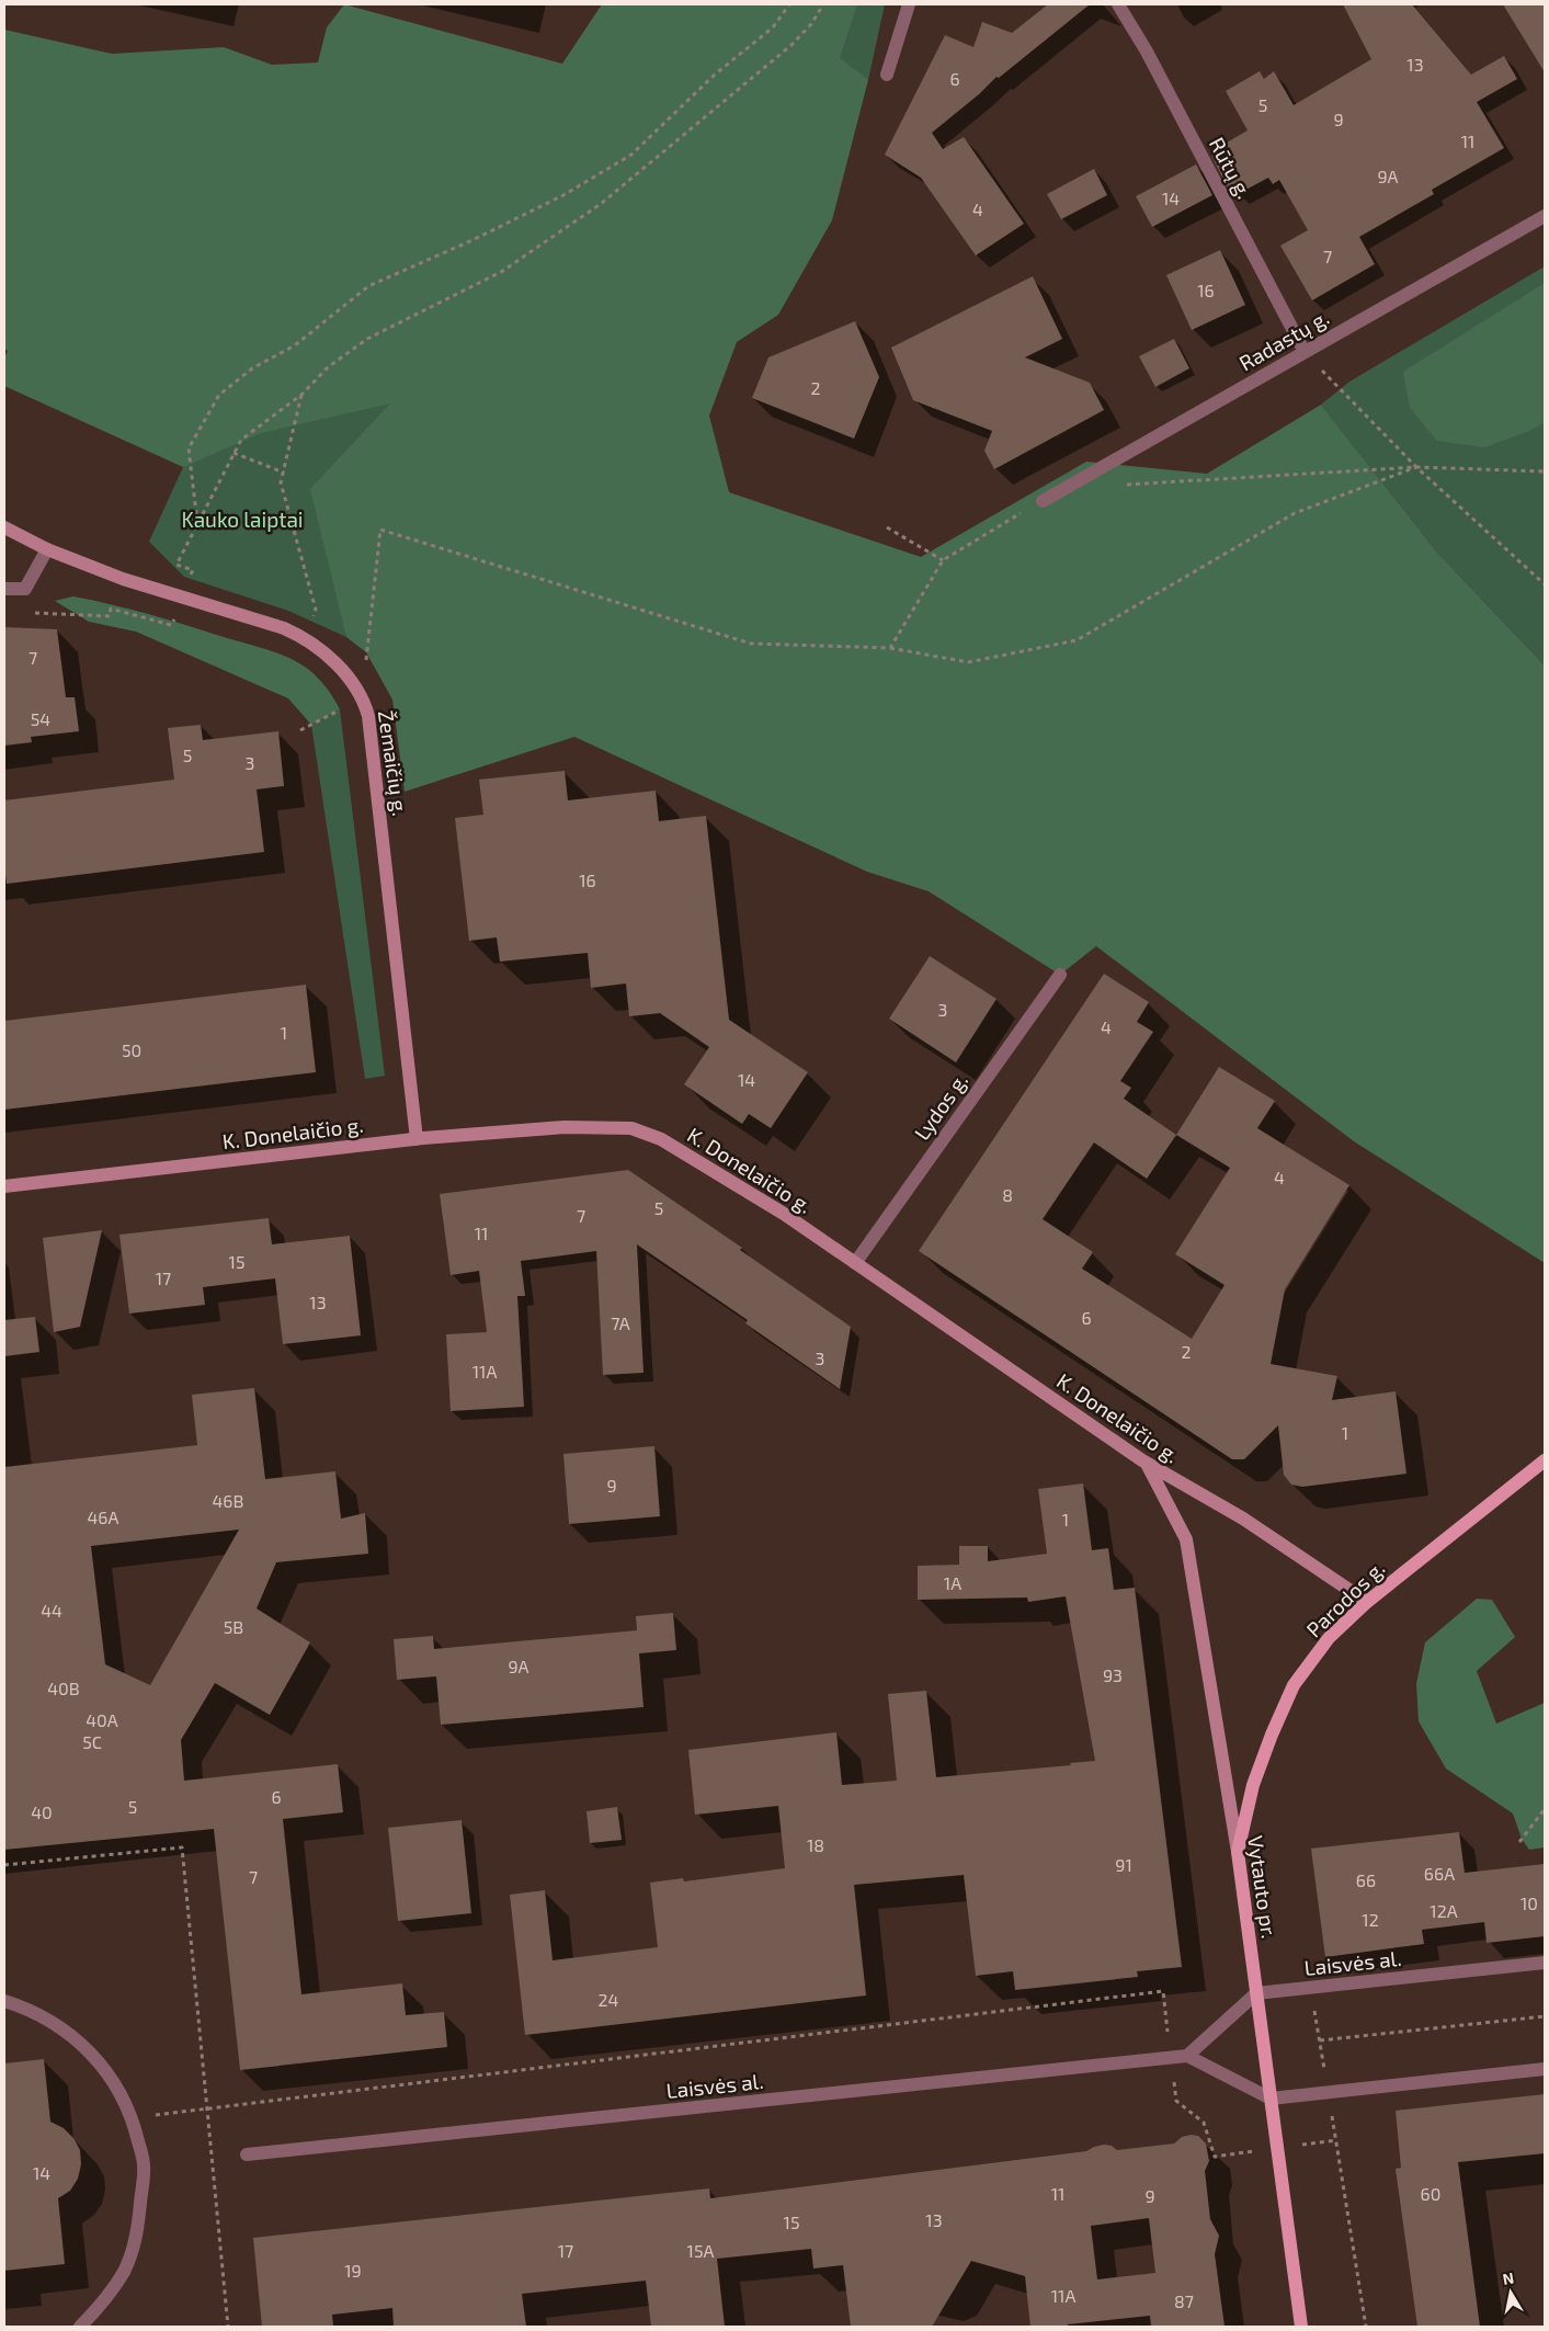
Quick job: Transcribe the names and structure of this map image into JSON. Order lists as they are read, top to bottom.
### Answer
{
  "streets": {
    "main road": ["Parodos g.", "Vytauto pr."],
    "street": [
      "Rūtų g.",
      "Radastų g.",
      "Žemaičių g.",
      "Lydos g.",
      "K. Donelaičio g.",
      "Laisvės al."
    ]
  },
  "crossings": [
    ["Rūtų g.", "Radastų g."],
    ["Žemaičių g.", "K. Donelaičio g."],
    ["Lydos g.", "K. Donelaičio g."],
    ["K. Donelaičio g.", "Parodos g."],
    ["K. Donelaičio g.", "Vytauto pr."],
    ["Parodos g.", "Vytauto pr."],
    ["Vytauto pr.", "Laisvės al."]
  ],
  "parks": ["Kauko laiptai"],
  "house_numbers": [
    "13",
    "6",
    "5",
    "9",
    "11",
    "9A",
    "14",
    "4",
    "7",
    "16",
    "2",
    "7",
    "54",
    "5",
    "3",
    "16",
    "3",
    "4",
    "1",
    "50",
    "14",
    "4",
    "8",
    "5",
    "7",
    "11",
    "15",
    "17",
    "13",
    "6",
    "7A",
    "2",
    "3",
    "11A",
    "1",
    "9",
    "46B",
    "46A",
    "1",
    "1A",
    "44",
    "5B",
    "9A",
    "93",
    "40B",
    "40A",
    "5C",
    "6",
    "5",
    "40",
    "18",
    "91",
    "66A",
    "7",
    "66",
    "10",
    "12A",
    "12",
    "24",
    "14",
    "11",
    "60",
    "9",
    "13",
    "15",
    "17",
    "15A",
    "19",
    "11A",
    "87"
  ],
  "north": "top"
}
